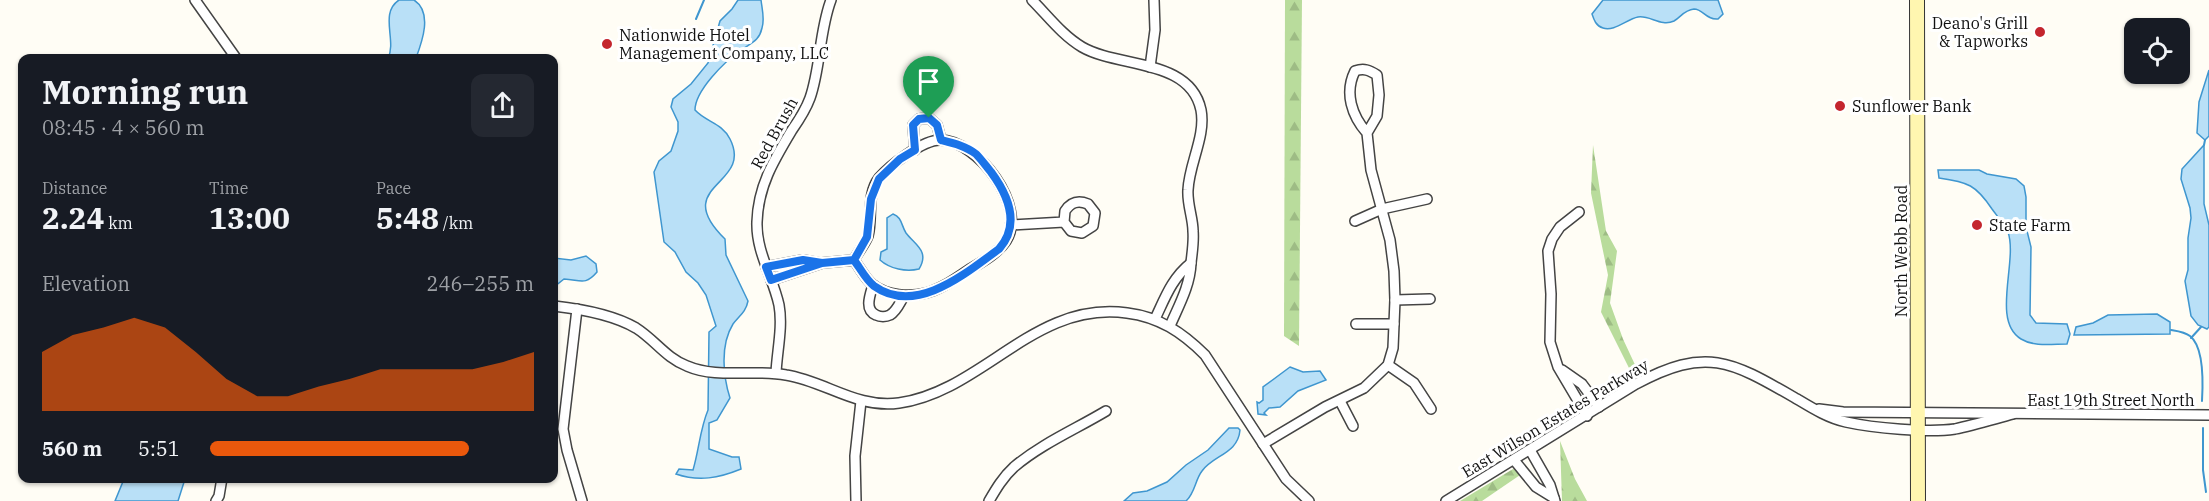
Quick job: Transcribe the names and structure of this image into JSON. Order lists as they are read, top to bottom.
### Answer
{
  "streets": {
    "main road": ["North Webb Road"],
    "street": ["Red Brush", "East 19th Street North", "East Wilson Estates Parkway"]
  },
  "crossings": [
    ["North Webb Road", "East 19th Street North"],
    ["North Webb Road", "East Wilson Estates Parkway"],
    ["East 19th Street North", "East Wilson Estates Parkway"]
  ],
  "places": [
    "Deano's Grill & Tapworks",
    "Nationwide Hotel Management Company, LLC",
    "Sunflower Bank",
    "State Farm"
  ],
  "page": {
    "heading": ["Morning run", "08:45 · 4 × 560 m"],
    "stats": [
      ["Distance", "2.24 km"],
      ["Time", "13:00"],
      ["Pace", "5:48 /km"]
    ],
    "chart": ["Elevation", "246–255 m"],
    "list": [
      {
        "name": "560 m",
        "note": "5:51"
      }
    ]
  }
}
